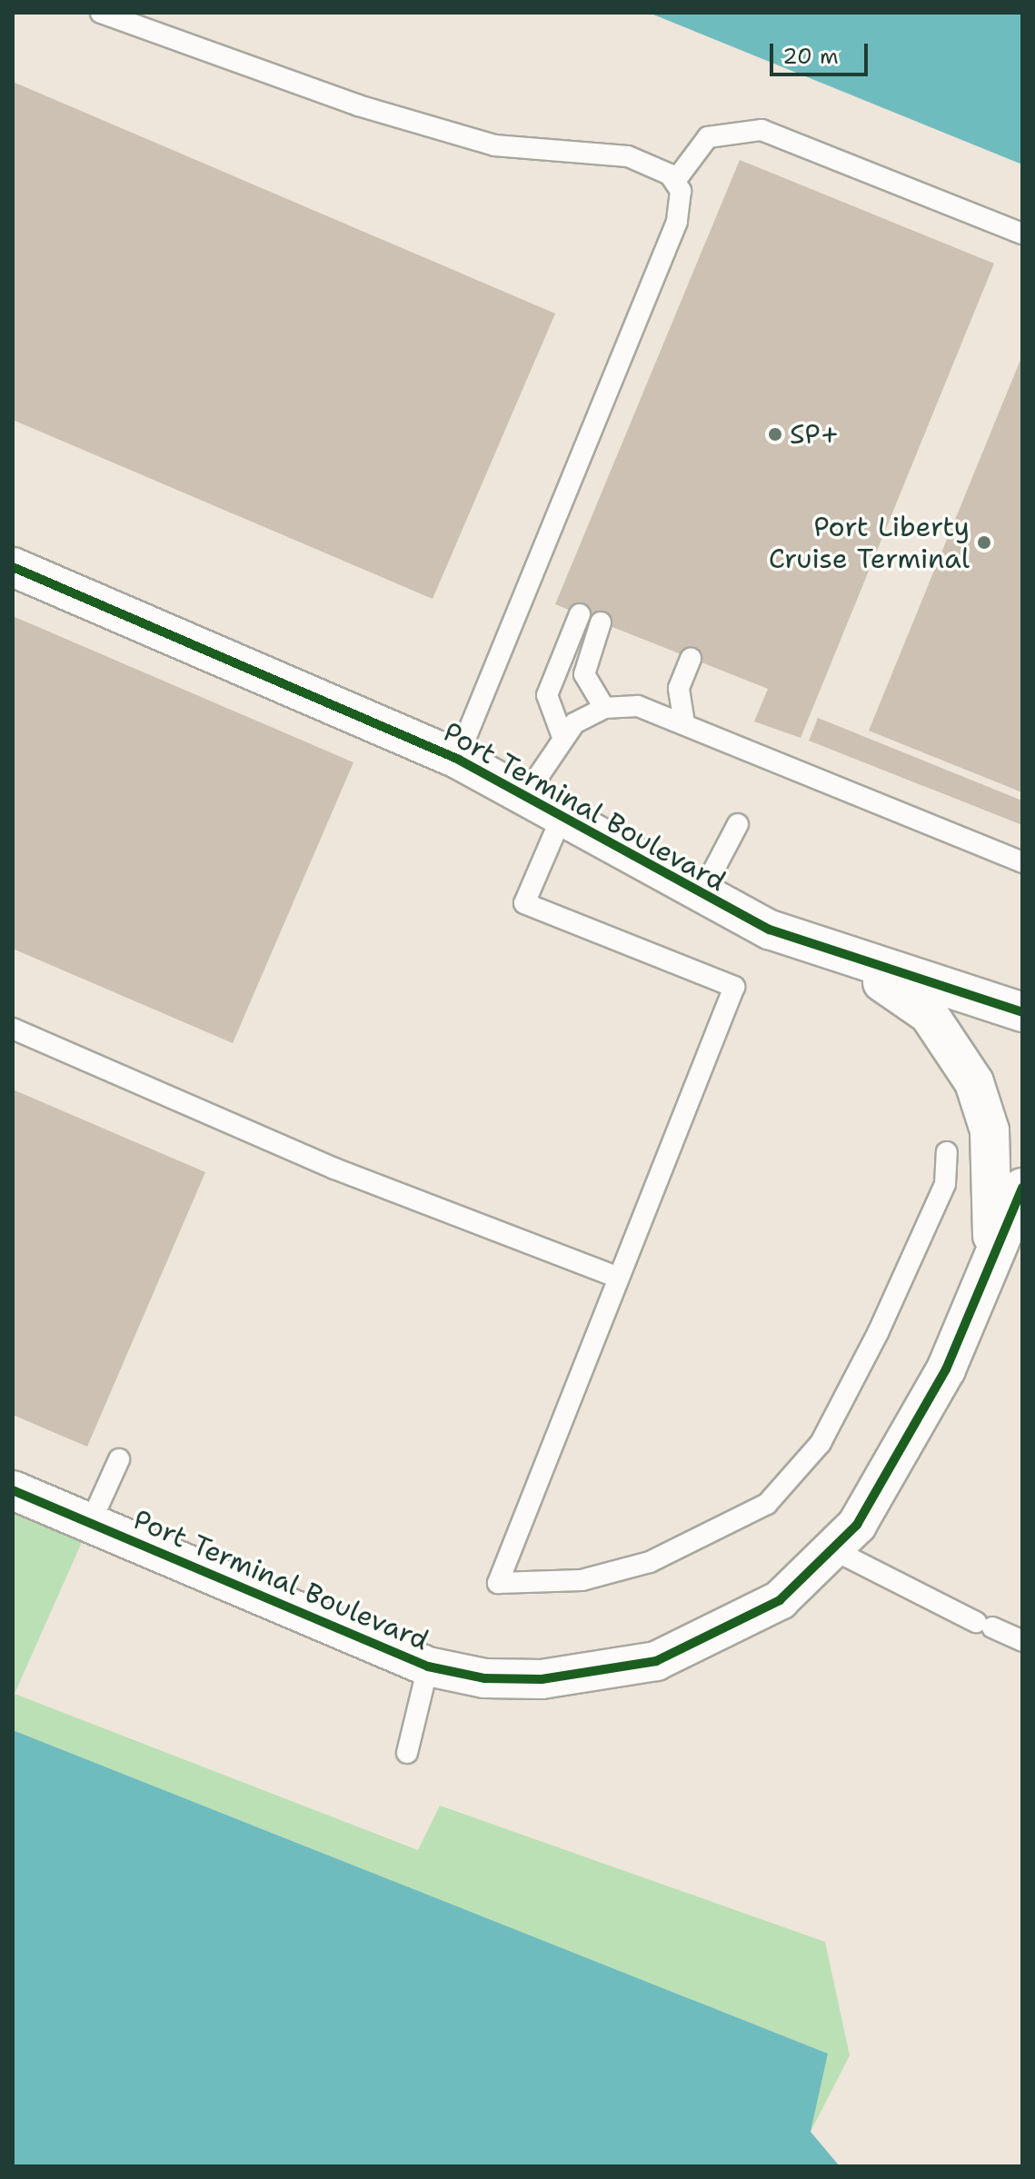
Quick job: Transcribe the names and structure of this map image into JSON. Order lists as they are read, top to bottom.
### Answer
{
  "streets": {
    "street": ["Port Terminal Boulevard"]
  },
  "places": ["SP+", "Port Liberty Cruise Terminal"],
  "scale_bar": "20 m"
}
